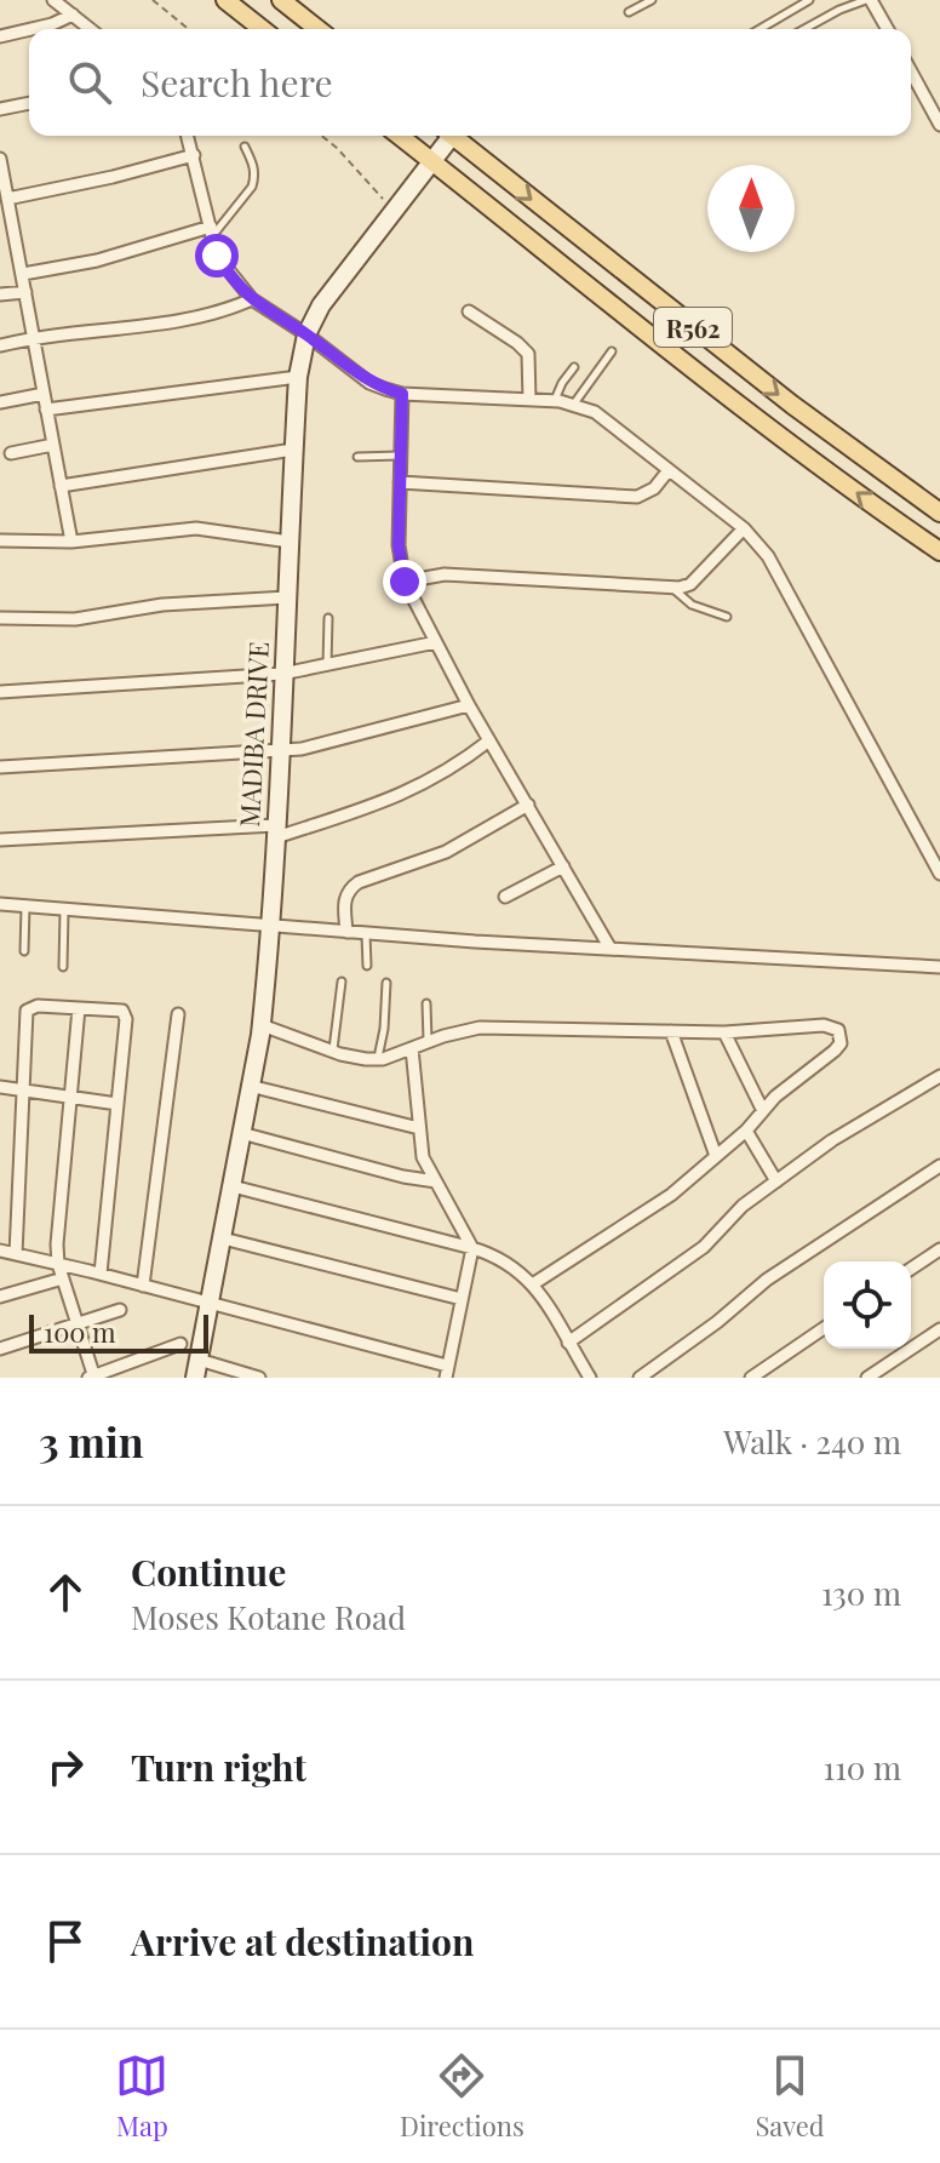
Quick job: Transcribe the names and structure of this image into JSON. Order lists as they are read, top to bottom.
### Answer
{
  "streets": {
    "main road": ["R562"],
    "street": ["MADIBA DRIVE"]
  },
  "crossings": [
    ["R562", "MADIBA DRIVE"]
  ],
  "scale_bar": "100 m",
  "north": "top",
  "page": {
    "search": "Search here",
    "scale": "100 m",
    "heading": ["3 min", "Walk · 240 m"],
    "list": [
      ["Continue", "Moses Kotane Road", "130 m"],
      ["Turn right", "110 m"],
      "Arrive at destination"
    ],
    "nav": ["Map", "Directions", "Saved"]
  }
}
